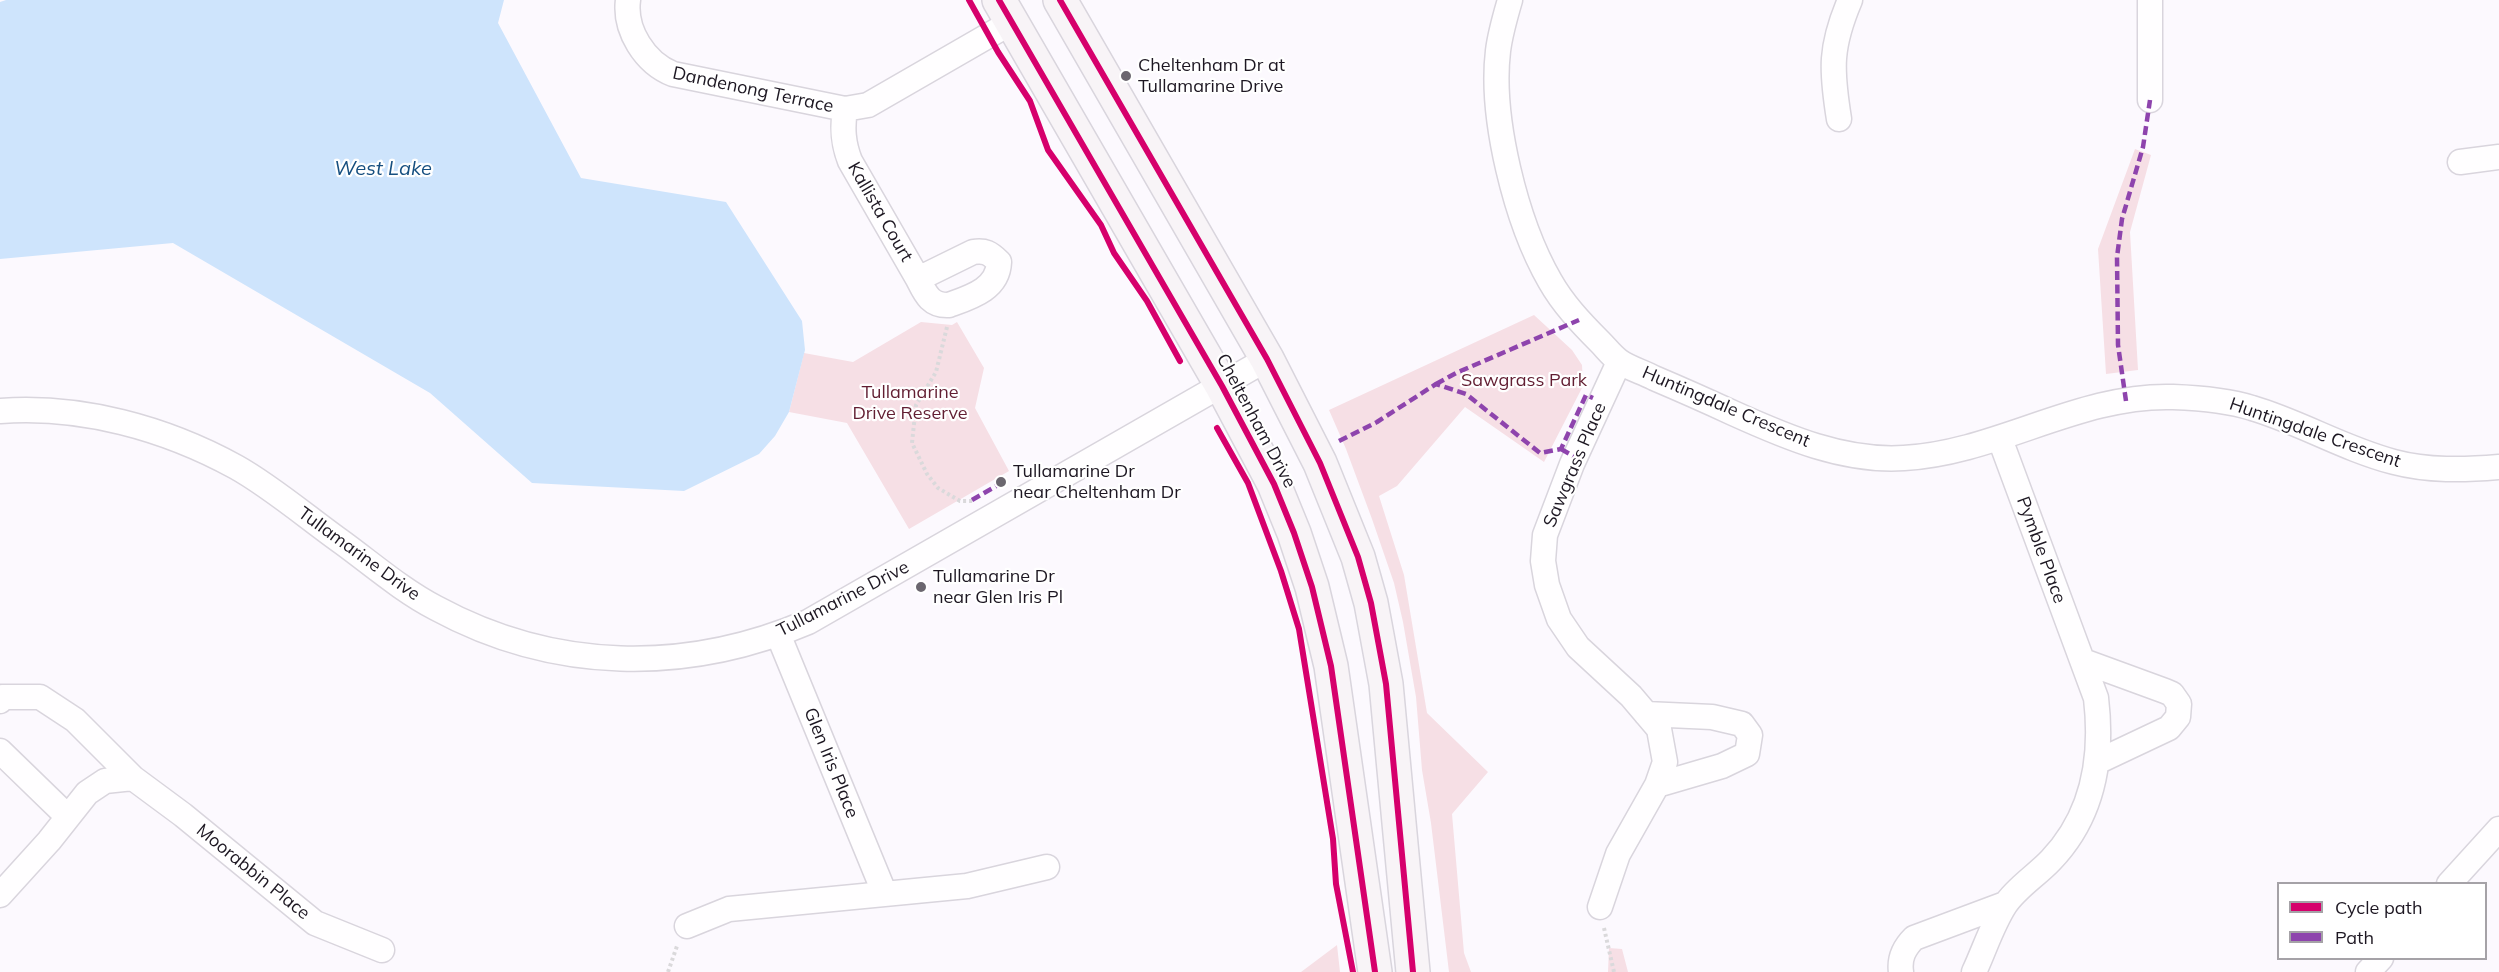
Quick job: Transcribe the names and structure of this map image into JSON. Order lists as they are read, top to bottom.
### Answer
{
  "streets": {
    "main road": ["Cheltenham Drive"],
    "street": [
      "Dandenong Terrace",
      "Kallista Court",
      "Huntingdale Crescent",
      "Sawgrass Place",
      "Pymble Place",
      "Tullamarine Drive",
      "Glen Iris Place",
      "Moorabbin Place"
    ]
  },
  "crossings": [
    ["Dandenong Terrace", "Kallista Court"],
    ["Dandenong Terrace", "Cheltenham Drive"],
    ["Huntingdale Crescent", "Sawgrass Place"],
    ["Huntingdale Crescent", "Pymble Place"],
    ["Cheltenham Drive", "Tullamarine Drive"],
    ["Tullamarine Drive", "Glen Iris Place"]
  ],
  "water": ["West Lake"],
  "parks": ["Sawgrass Park", "Tullamarine Drive Reserve"],
  "places": ["Cheltenham Dr at Tullamarine Drive", "Tullamarine Dr near Cheltenham Dr", "Tullamarine Dr near Glen Iris Pl"],
  "legend": ["Cycle path", "Path"]
}
